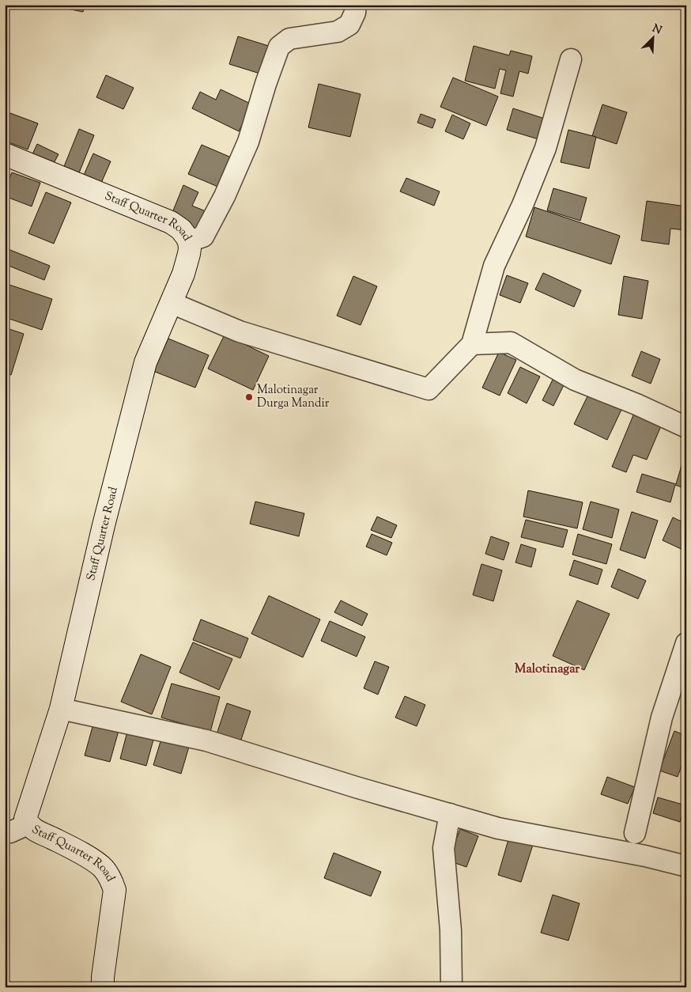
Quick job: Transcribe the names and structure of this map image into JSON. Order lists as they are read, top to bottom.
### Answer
{
  "streets": {
    "street": ["Staff Quarter Road"]
  },
  "districts": ["Malotinagar"],
  "places": ["Malotinagar Durga Mandir"],
  "north": "top right"
}
